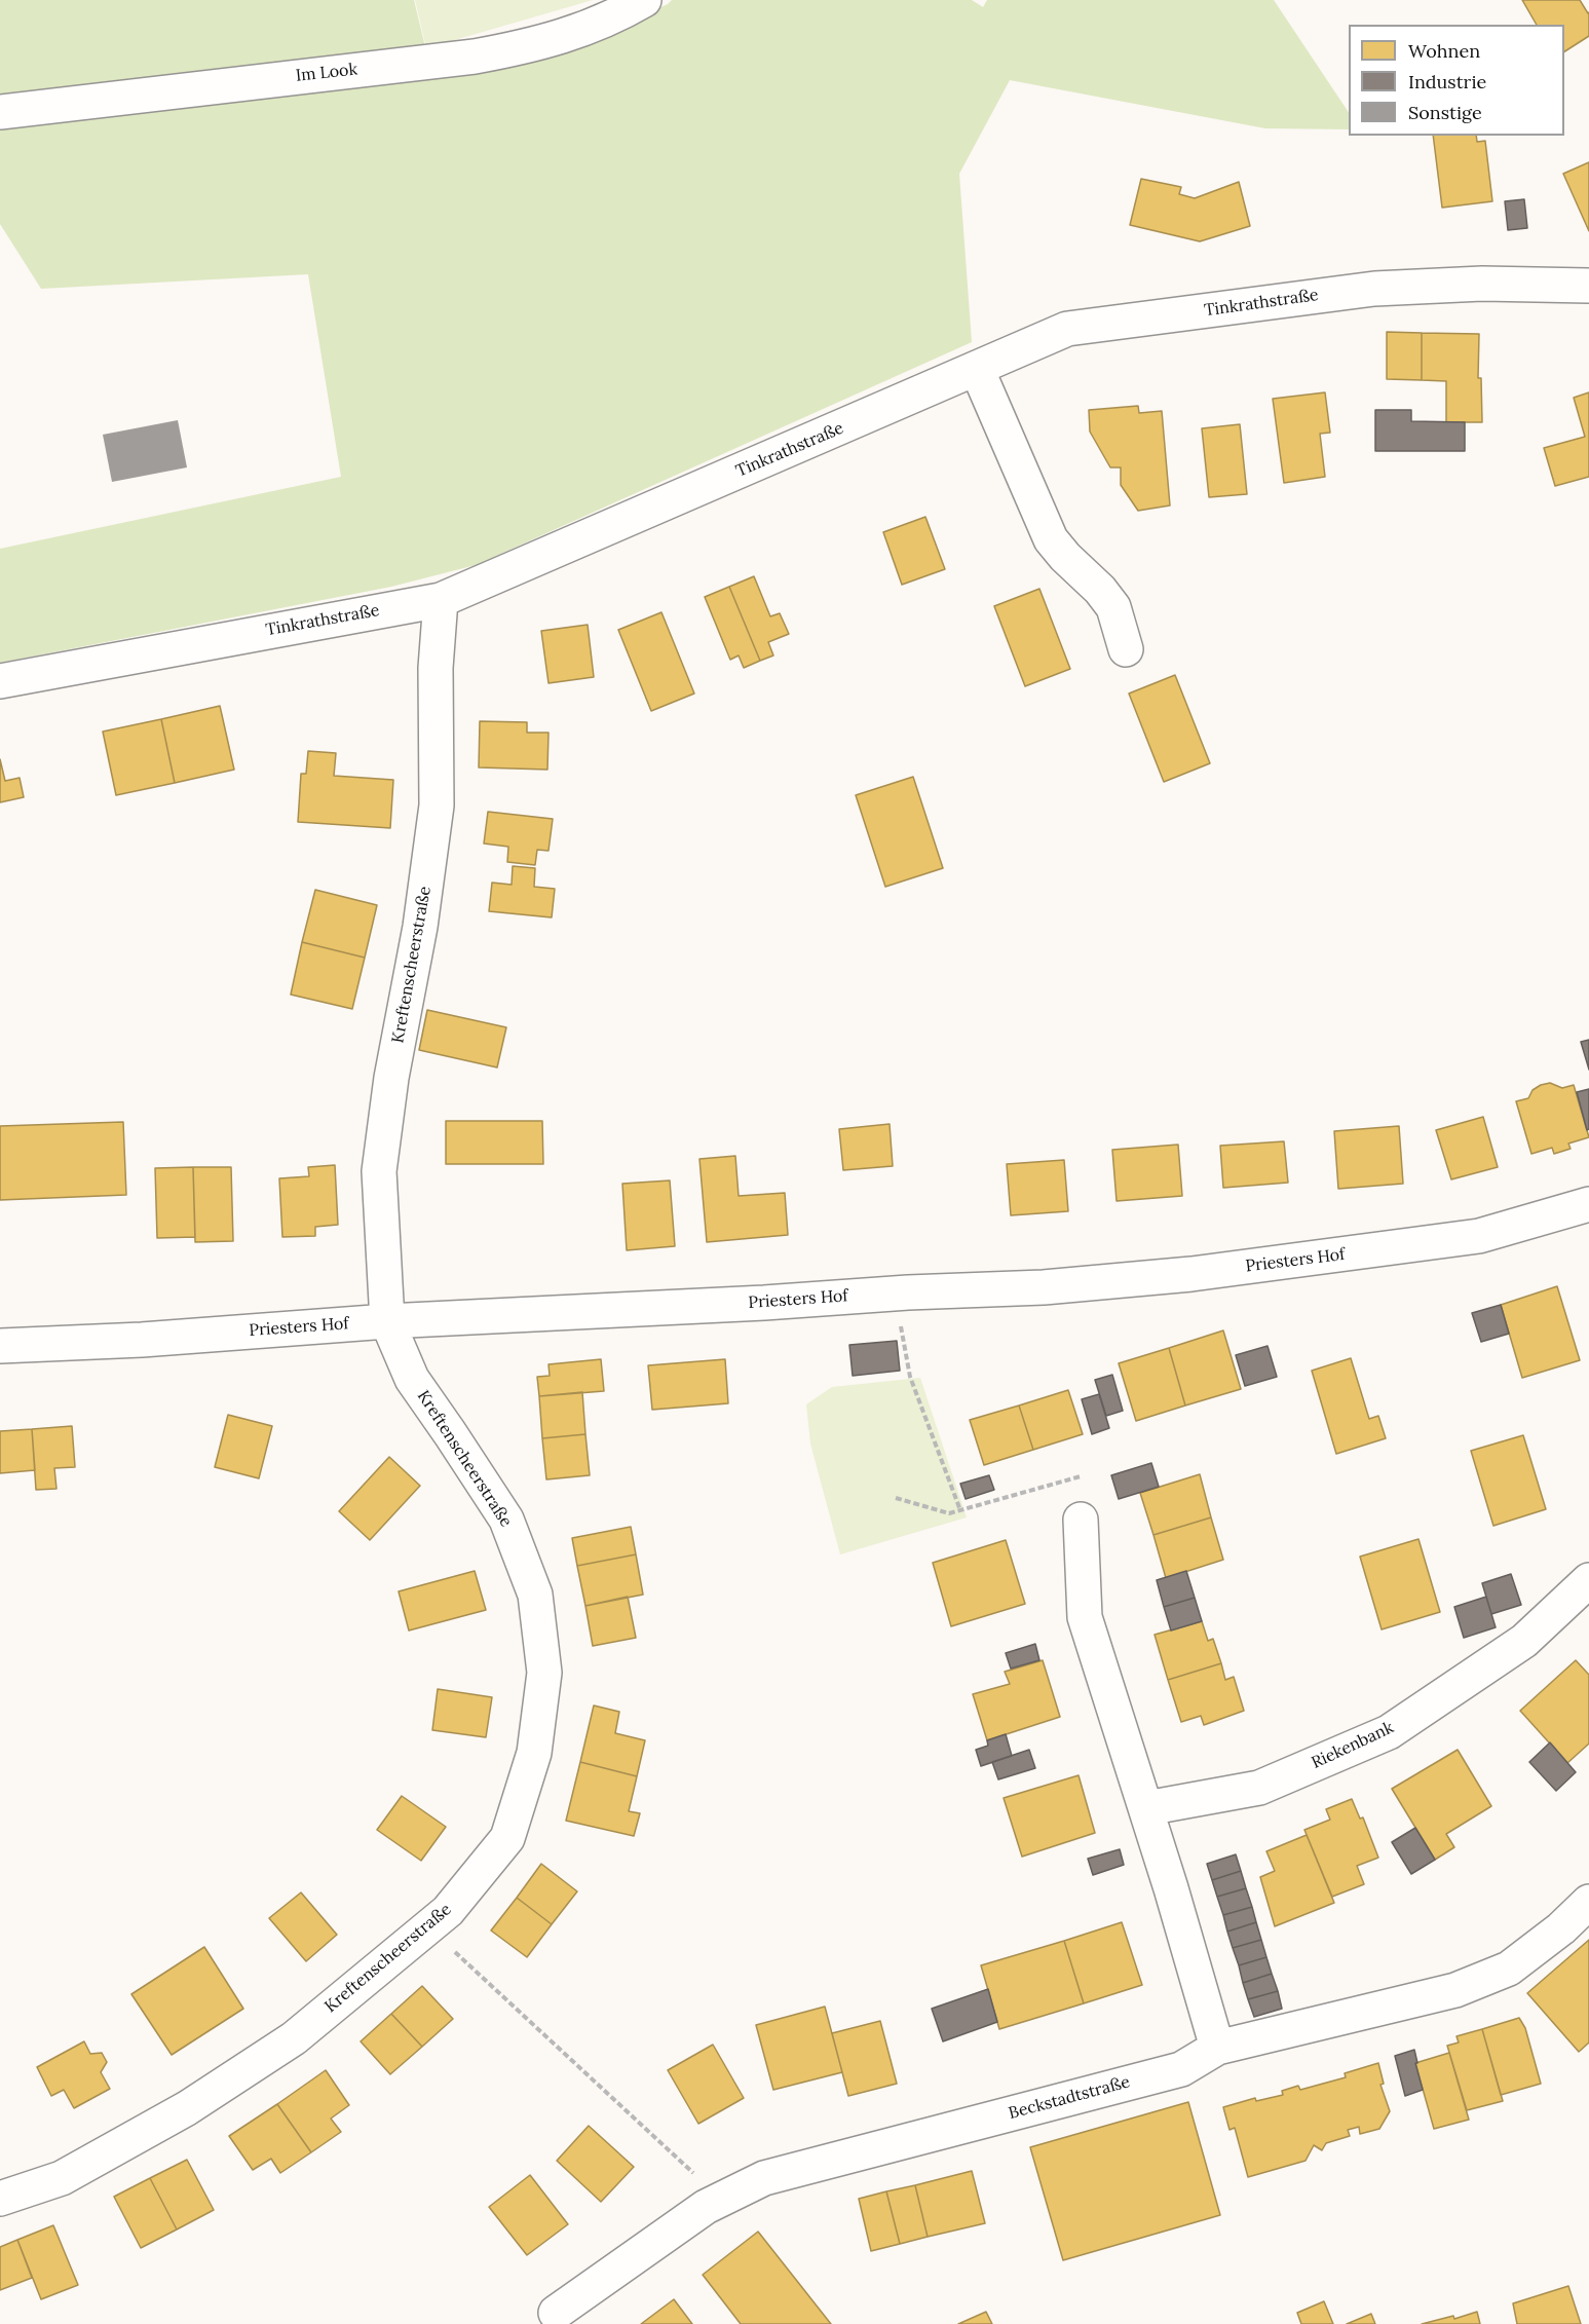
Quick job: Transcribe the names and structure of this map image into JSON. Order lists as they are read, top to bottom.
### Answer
{
  "streets": {
    "street": [
      "Im Look",
      "Tinkrathstraße",
      "Kreftenscheerstraße",
      "Priesters Hof",
      "Riekenbank",
      "Beckstadtstraße"
    ]
  },
  "crossings": [
    ["Tinkrathstraße", "Kreftenscheerstraße"],
    ["Kreftenscheerstraße", "Priesters Hof"]
  ],
  "legend": ["Wohnen", "Industrie", "Sonstige"]
}
